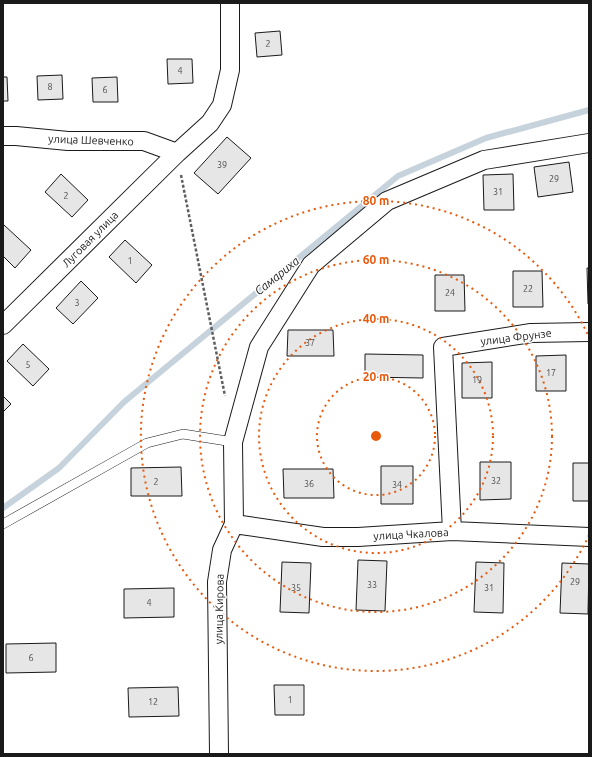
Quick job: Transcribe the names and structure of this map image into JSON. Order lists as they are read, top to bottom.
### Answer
{
  "streets": {
    "street": [
      "улица Шевченко",
      "Луговая улица",
      "улица Фрунзе",
      "улица Чкалова",
      "улица Кирова"
    ]
  },
  "crossings": [
    ["улица Шевченко", "Луговая улица"],
    ["улица Фрунзе", "улица Чкалова"],
    ["улица Чкалова", "улица Кирова"]
  ],
  "water": ["Самариха"],
  "house_numbers": [
    "2",
    "4",
    "8",
    "6",
    "39",
    "29",
    "31",
    "2",
    "1",
    "22",
    "24",
    "3",
    "37",
    "5",
    "17",
    "19",
    "32",
    "2",
    "36",
    "34",
    "29",
    "33",
    "35",
    "31",
    "4",
    "6",
    "1",
    "12"
  ],
  "rings": [
    "80 m",
    "60 m",
    "40 m",
    "20 m"
  ]
}
